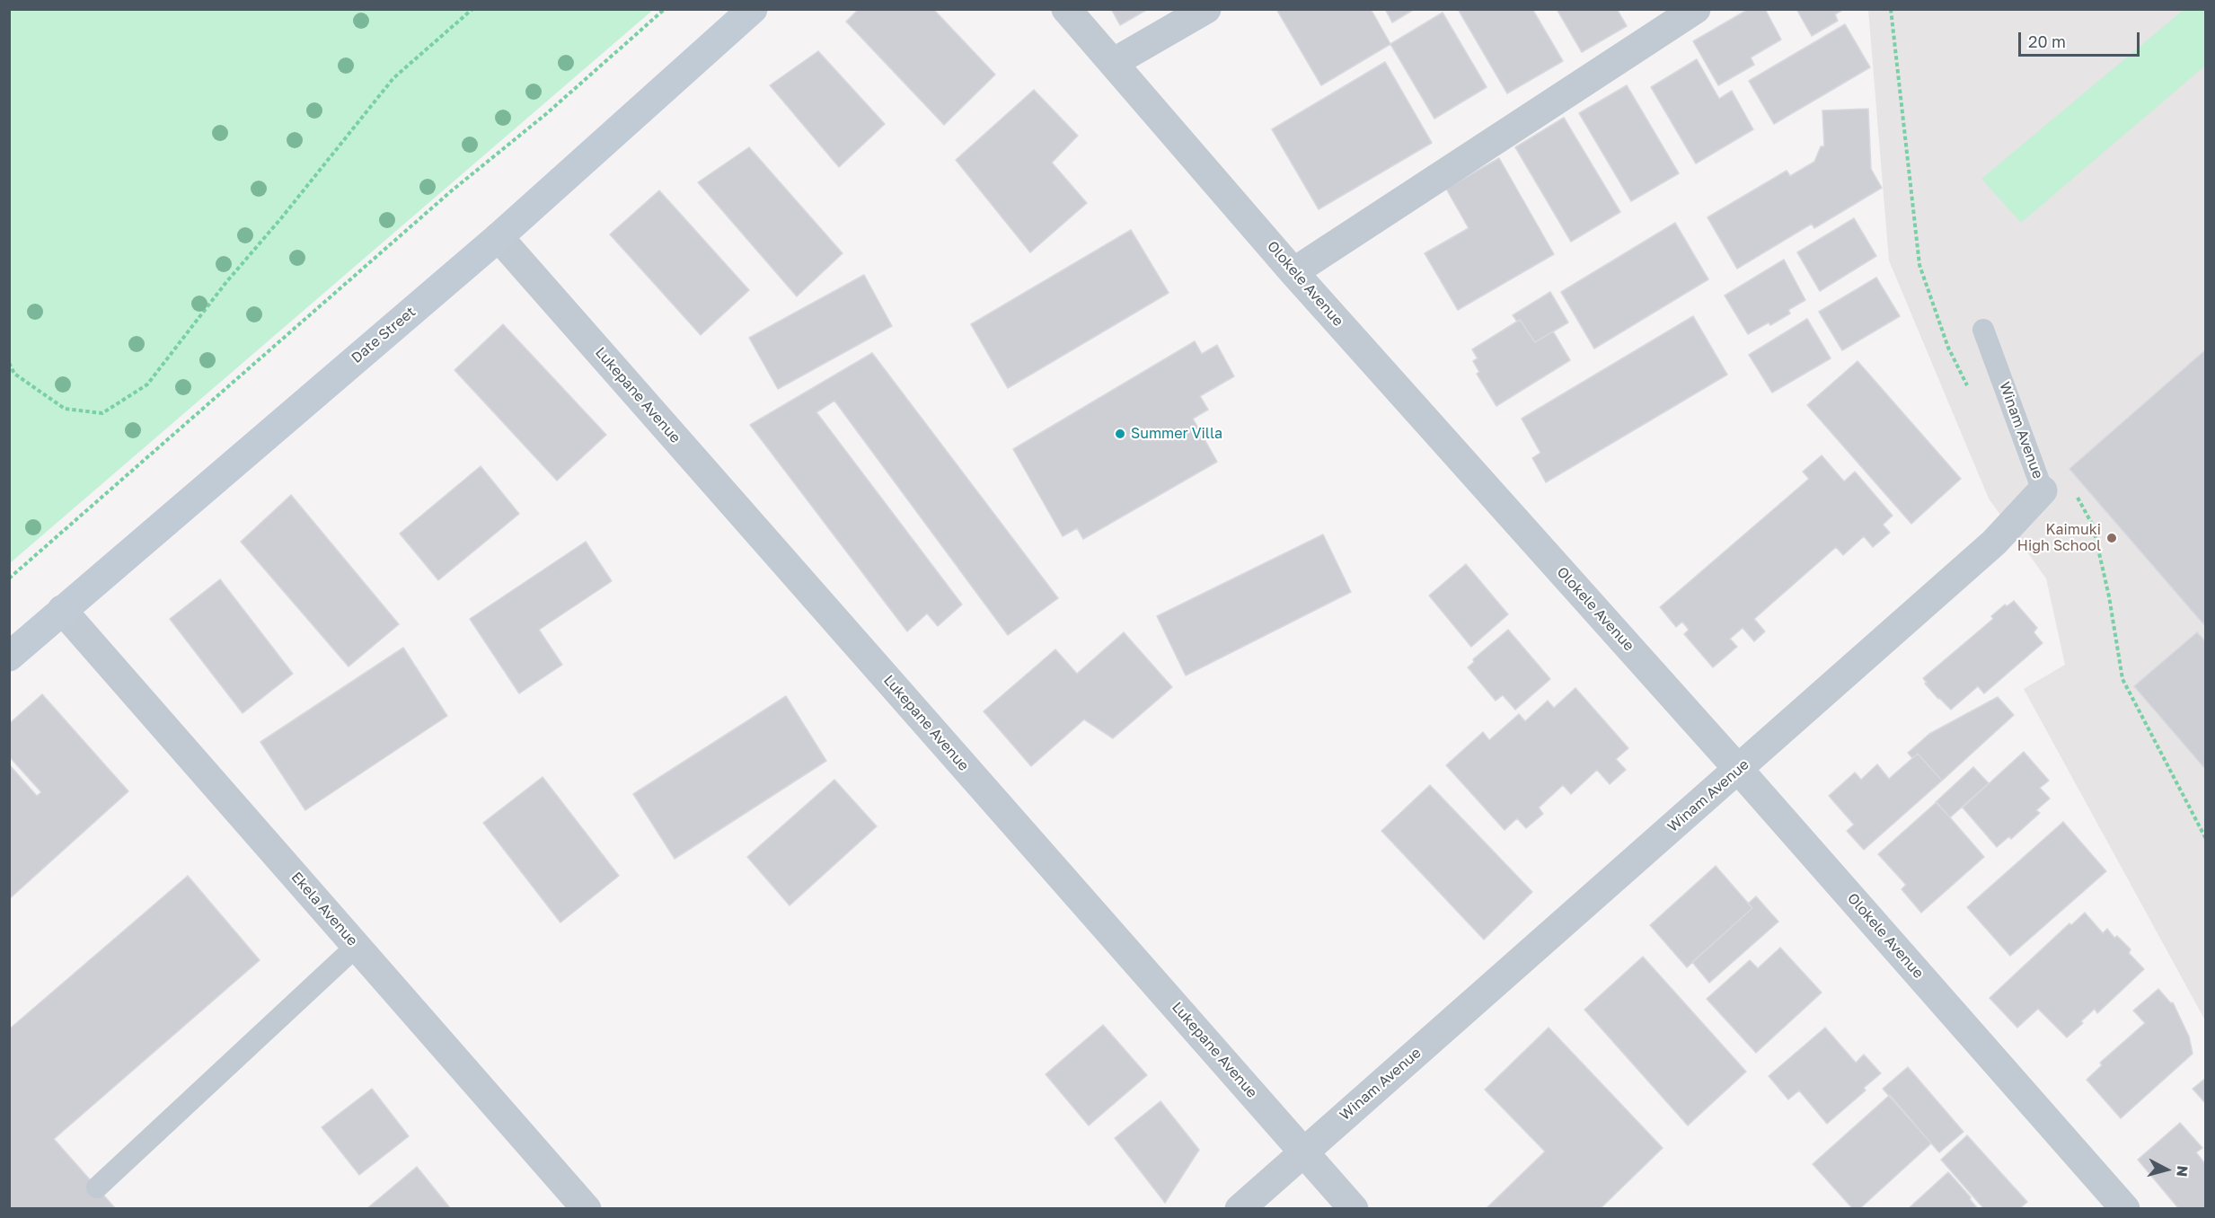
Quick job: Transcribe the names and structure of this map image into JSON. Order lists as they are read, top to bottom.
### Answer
{
  "streets": {
    "street": [
      "Olokele Avenue",
      "Date Street",
      "Lukepane Avenue",
      "Winam Avenue",
      "Ekela Avenue"
    ]
  },
  "crossings": [
    ["Olokele Avenue", "Winam Avenue"],
    ["Date Street", "Lukepane Avenue"],
    ["Date Street", "Ekela Avenue"],
    ["Lukepane Avenue", "Winam Avenue"]
  ],
  "places": ["Summer Villa", "Kaimuki High School"],
  "scale_bar": "20 m",
  "north": "right"
}
